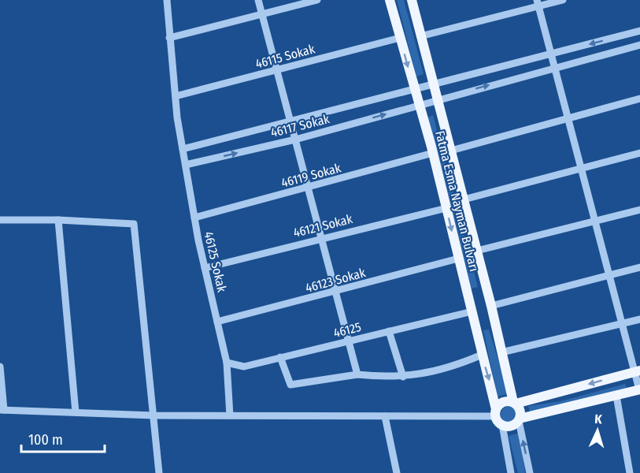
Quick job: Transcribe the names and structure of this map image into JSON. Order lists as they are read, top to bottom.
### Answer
{
  "streets": {
    "main road": ["Fatma Esma Nayman Bulvarı"],
    "street": [
      "46115 Sokak",
      "46117 Sokak",
      "46119 Sokak",
      "46121 Sokak",
      "46125 Sokak",
      "46123 Sokak",
      "46125"
    ]
  },
  "crossings": [
    ["46115 Sokak", "Fatma Esma Nayman Bulvarı"],
    ["46117 Sokak", "Fatma Esma Nayman Bulvarı"],
    ["46117 Sokak", "46125 Sokak"],
    ["46119 Sokak", "Fatma Esma Nayman Bulvarı"],
    ["46119 Sokak", "46125 Sokak"],
    ["Fatma Esma Nayman Bulvarı", "46121 Sokak"],
    ["Fatma Esma Nayman Bulvarı", "46123 Sokak"],
    ["Fatma Esma Nayman Bulvarı", "46125"],
    ["46121 Sokak", "46125 Sokak"],
    ["46125 Sokak", "46123 Sokak"],
    ["46125 Sokak", "46125"]
  ],
  "scale_bar": "100 m",
  "north": "top"
}
